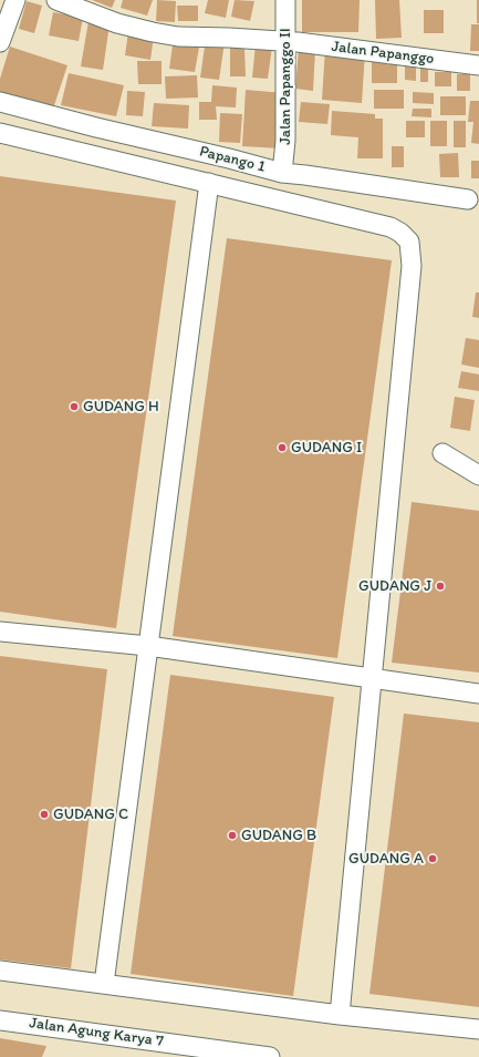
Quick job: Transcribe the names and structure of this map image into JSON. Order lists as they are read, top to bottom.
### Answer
{
  "streets": {
    "street": [
      "Jalan Papanggo",
      "Jalan Papanggo II",
      "Papango 1",
      "Jalan Agung Karya 7"
    ]
  },
  "crossings": [
    ["Jalan Papanggo", "Jalan Papanggo II"],
    ["Jalan Papanggo II", "Papango 1"]
  ],
  "places": [
    "GUDANG H",
    "GUDANG I",
    "GUDANG J",
    "GUDANG C",
    "GUDANG B",
    "GUDANG A"
  ]
}
